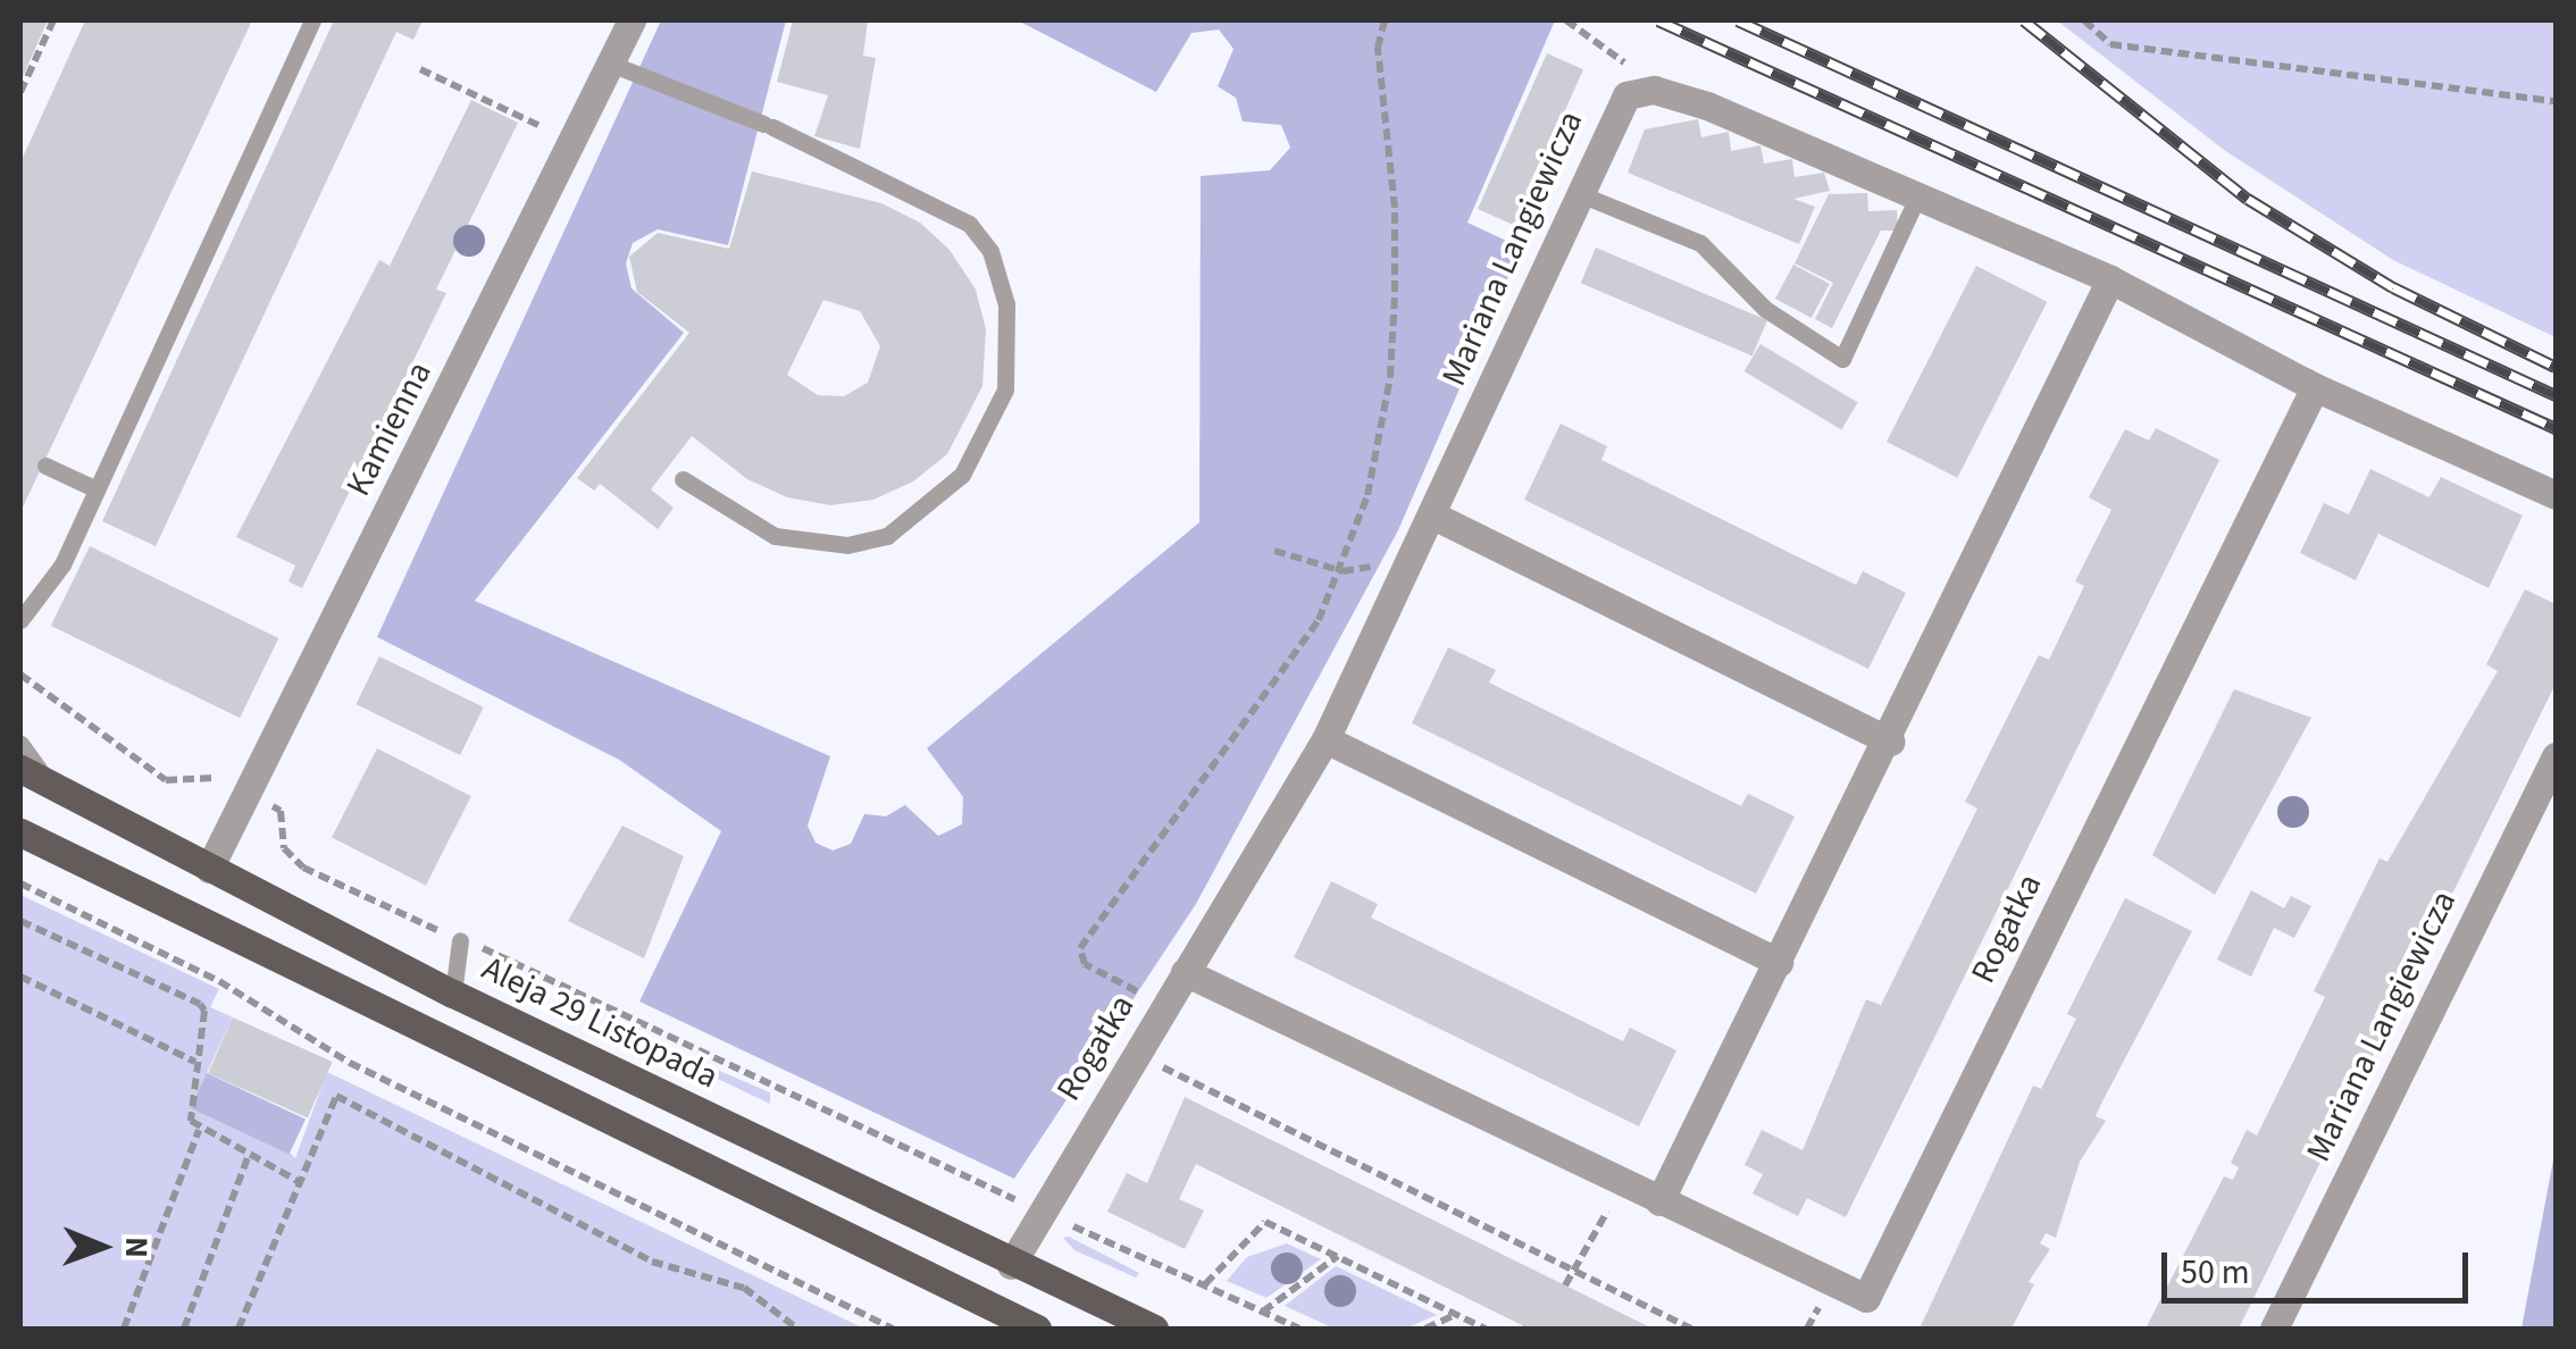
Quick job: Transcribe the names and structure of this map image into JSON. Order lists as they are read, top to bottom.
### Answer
{
  "streets": {
    "main road": ["Aleja 29 Listopada"],
    "street": ["Mariana Langiewicza", "Kamienna", "Rogatka"]
  },
  "crossings": [
    ["Mariana Langiewicza", "Rogatka"],
    ["Kamienna", "Aleja 29 Listopada"],
    ["Rogatka", "Aleja 29 Listopada"]
  ],
  "scale_bar": "50 m",
  "north": "right"
}
